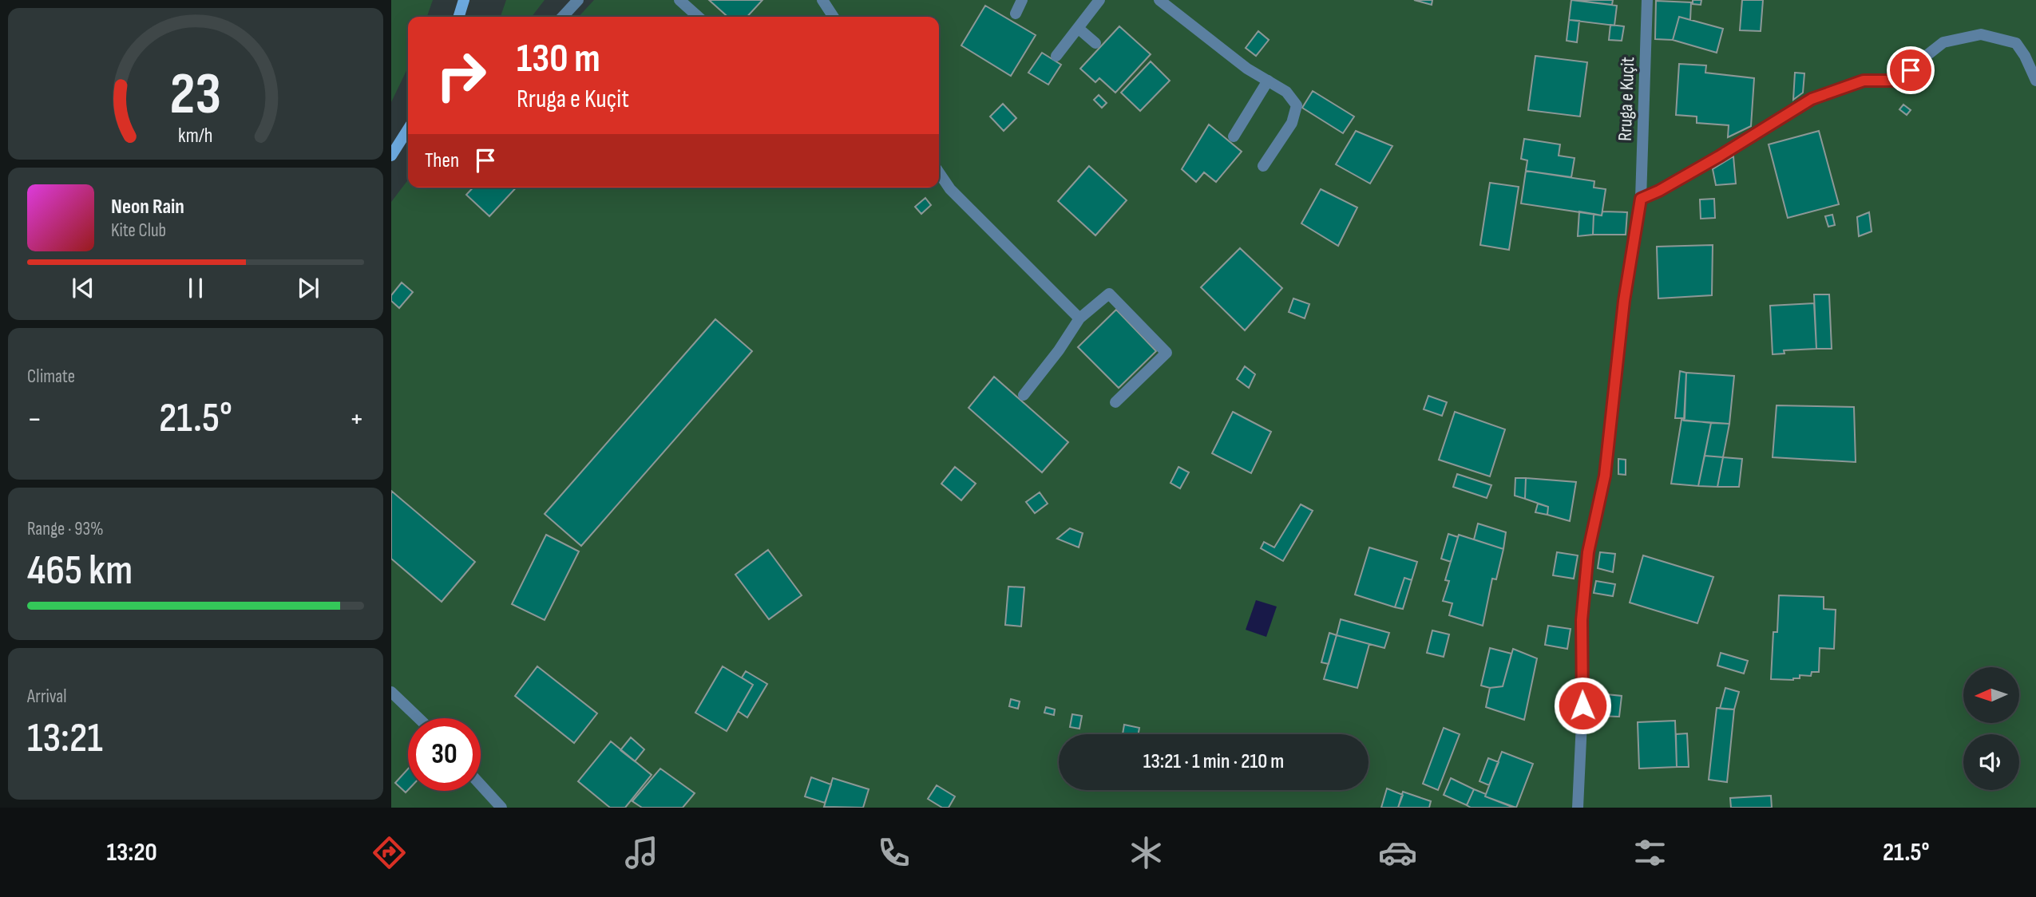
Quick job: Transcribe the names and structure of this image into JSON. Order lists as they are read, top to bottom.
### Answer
{
  "streets": {
    "street": ["Rruga e Kuçit"]
  },
  "north": "left",
  "page": {
    "turn": ["130 m", "Rruga e Kuçit"],
    "then": "Then",
    "song": ["Neon Rain", "Kite Club"],
    "tile": [
      "Climate",
      ["Range · 93%", "465 km"],
      ["Arrival", "13:21"]
    ],
    "heat": ["−", "21.5°", "+"],
    "limit": "30",
    "trip": "13:21 · 1 min · 210 m",
    "tabs": ["13:20", "21.5°"],
    "gauge": ["23", "km/h"]
  }
}
